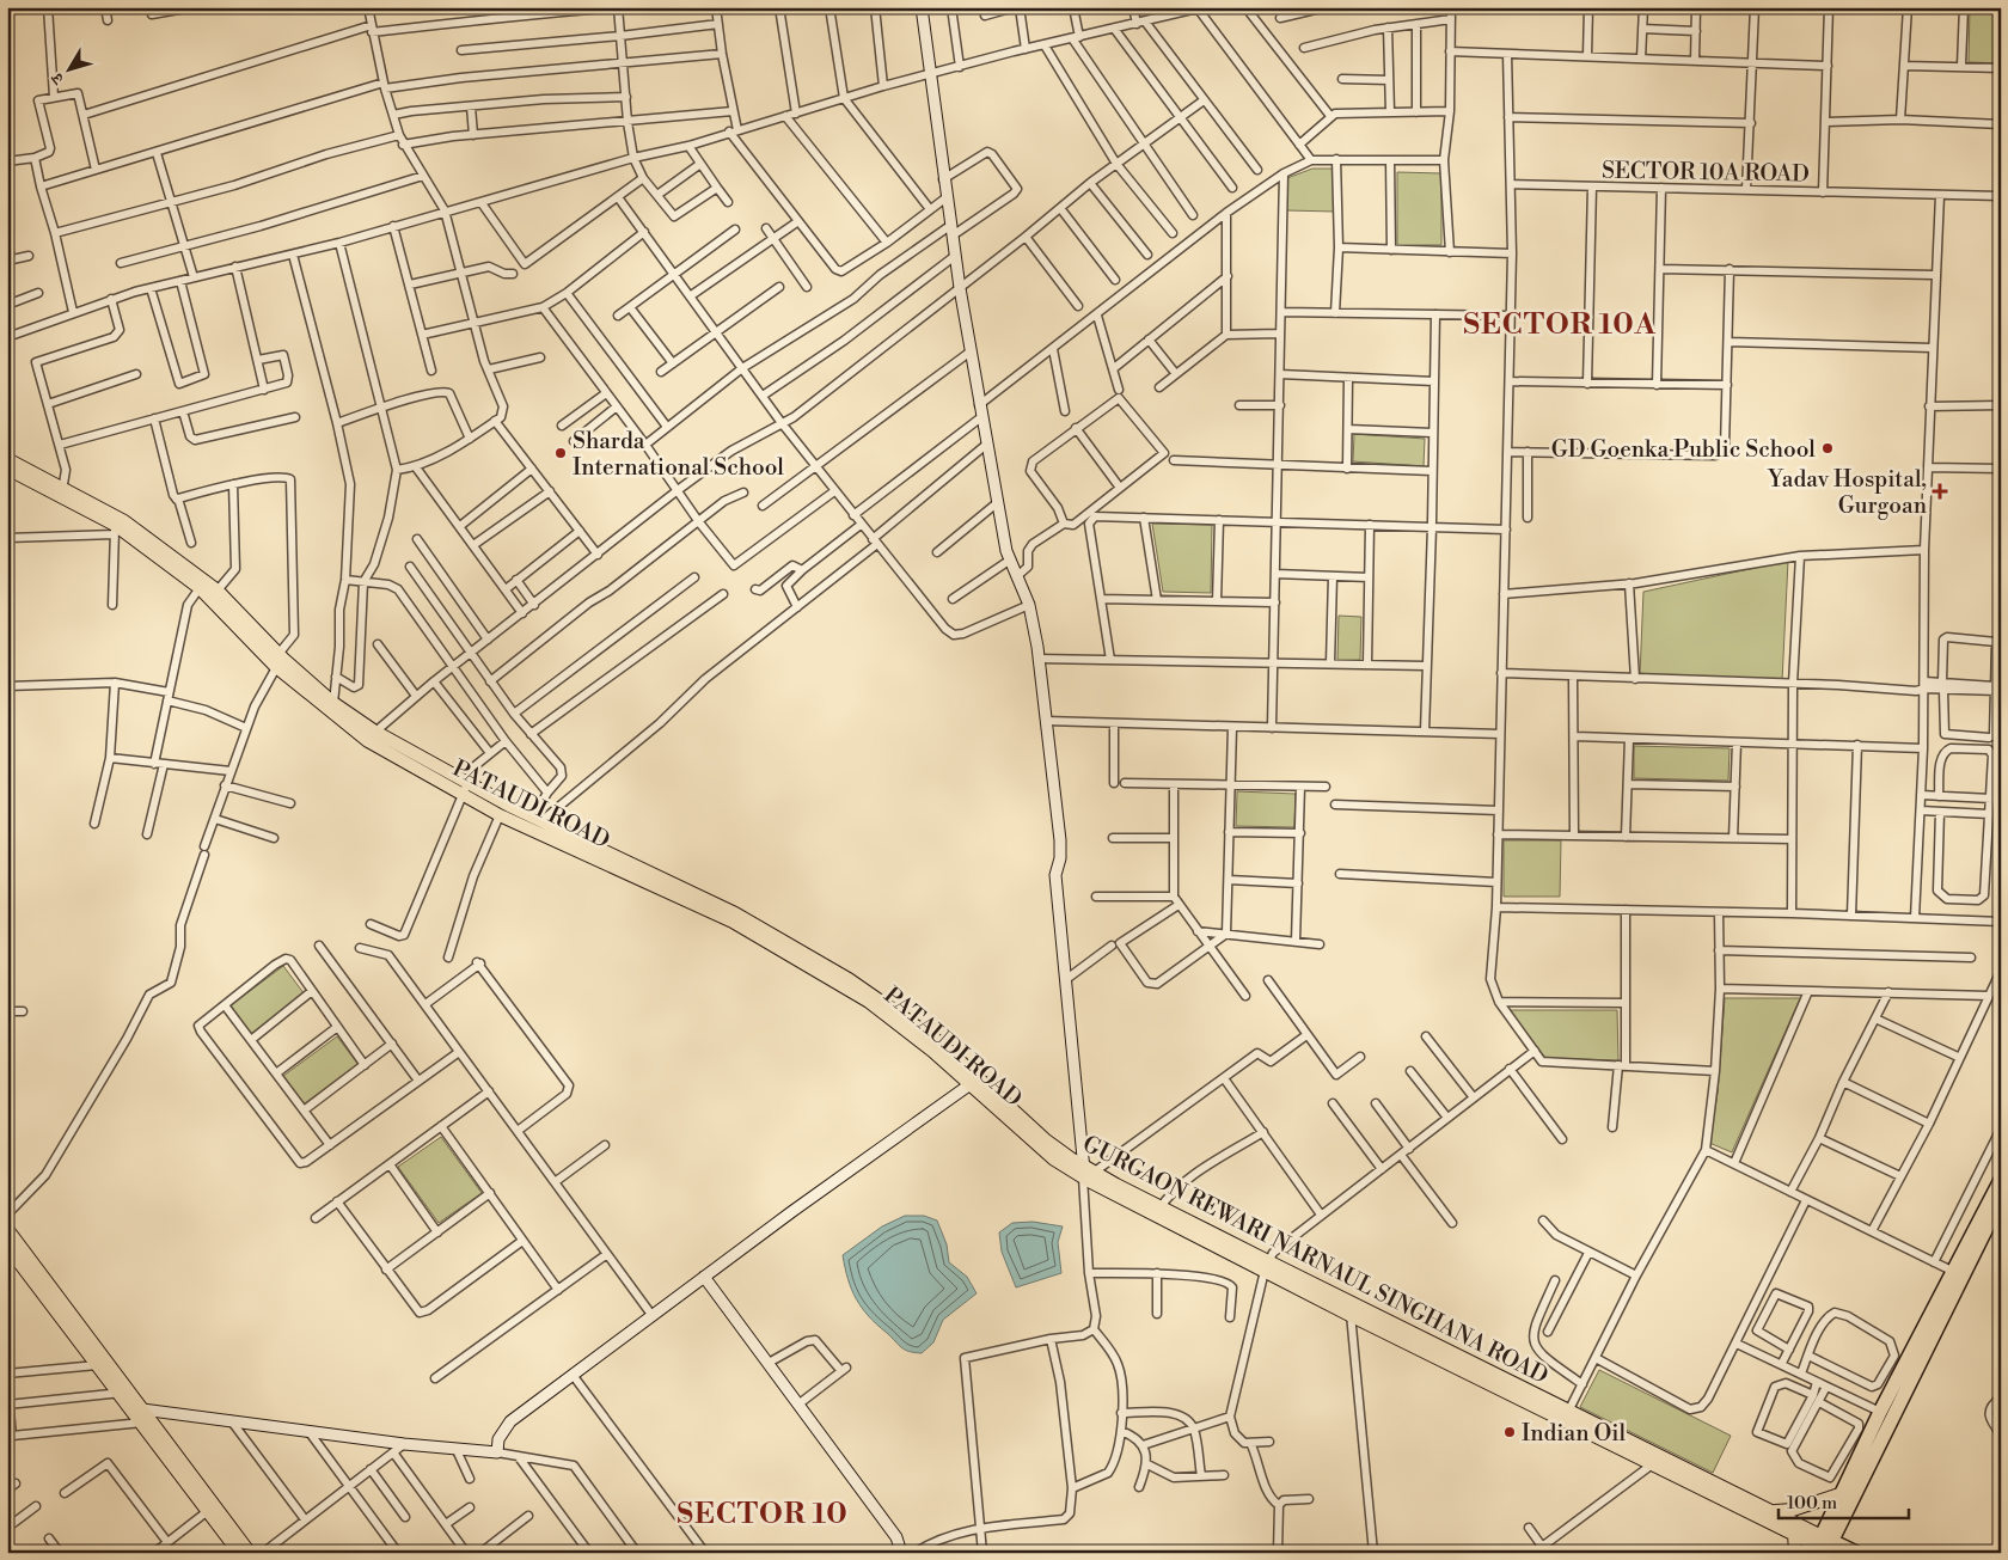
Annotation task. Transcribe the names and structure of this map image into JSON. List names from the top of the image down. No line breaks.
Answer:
{"streets":{"main road":["PATAUDI ROAD","GURGAON REWARI NARNAUL SINGHANA ROAD"],"street":["SECTOR 10A ROAD"]},"crossings":[["PATAUDI ROAD","GURGAON REWARI NARNAUL SINGHANA ROAD"]],"districts":["SECTOR 10A","SECTOR 10"],"places":{"other":["GD Goenka Public School","Sharda International School","Indian Oil"],"health":["Yadav Hospital, Gurgoan"]},"scale_bar":"100 m","north":"bottom left"}
